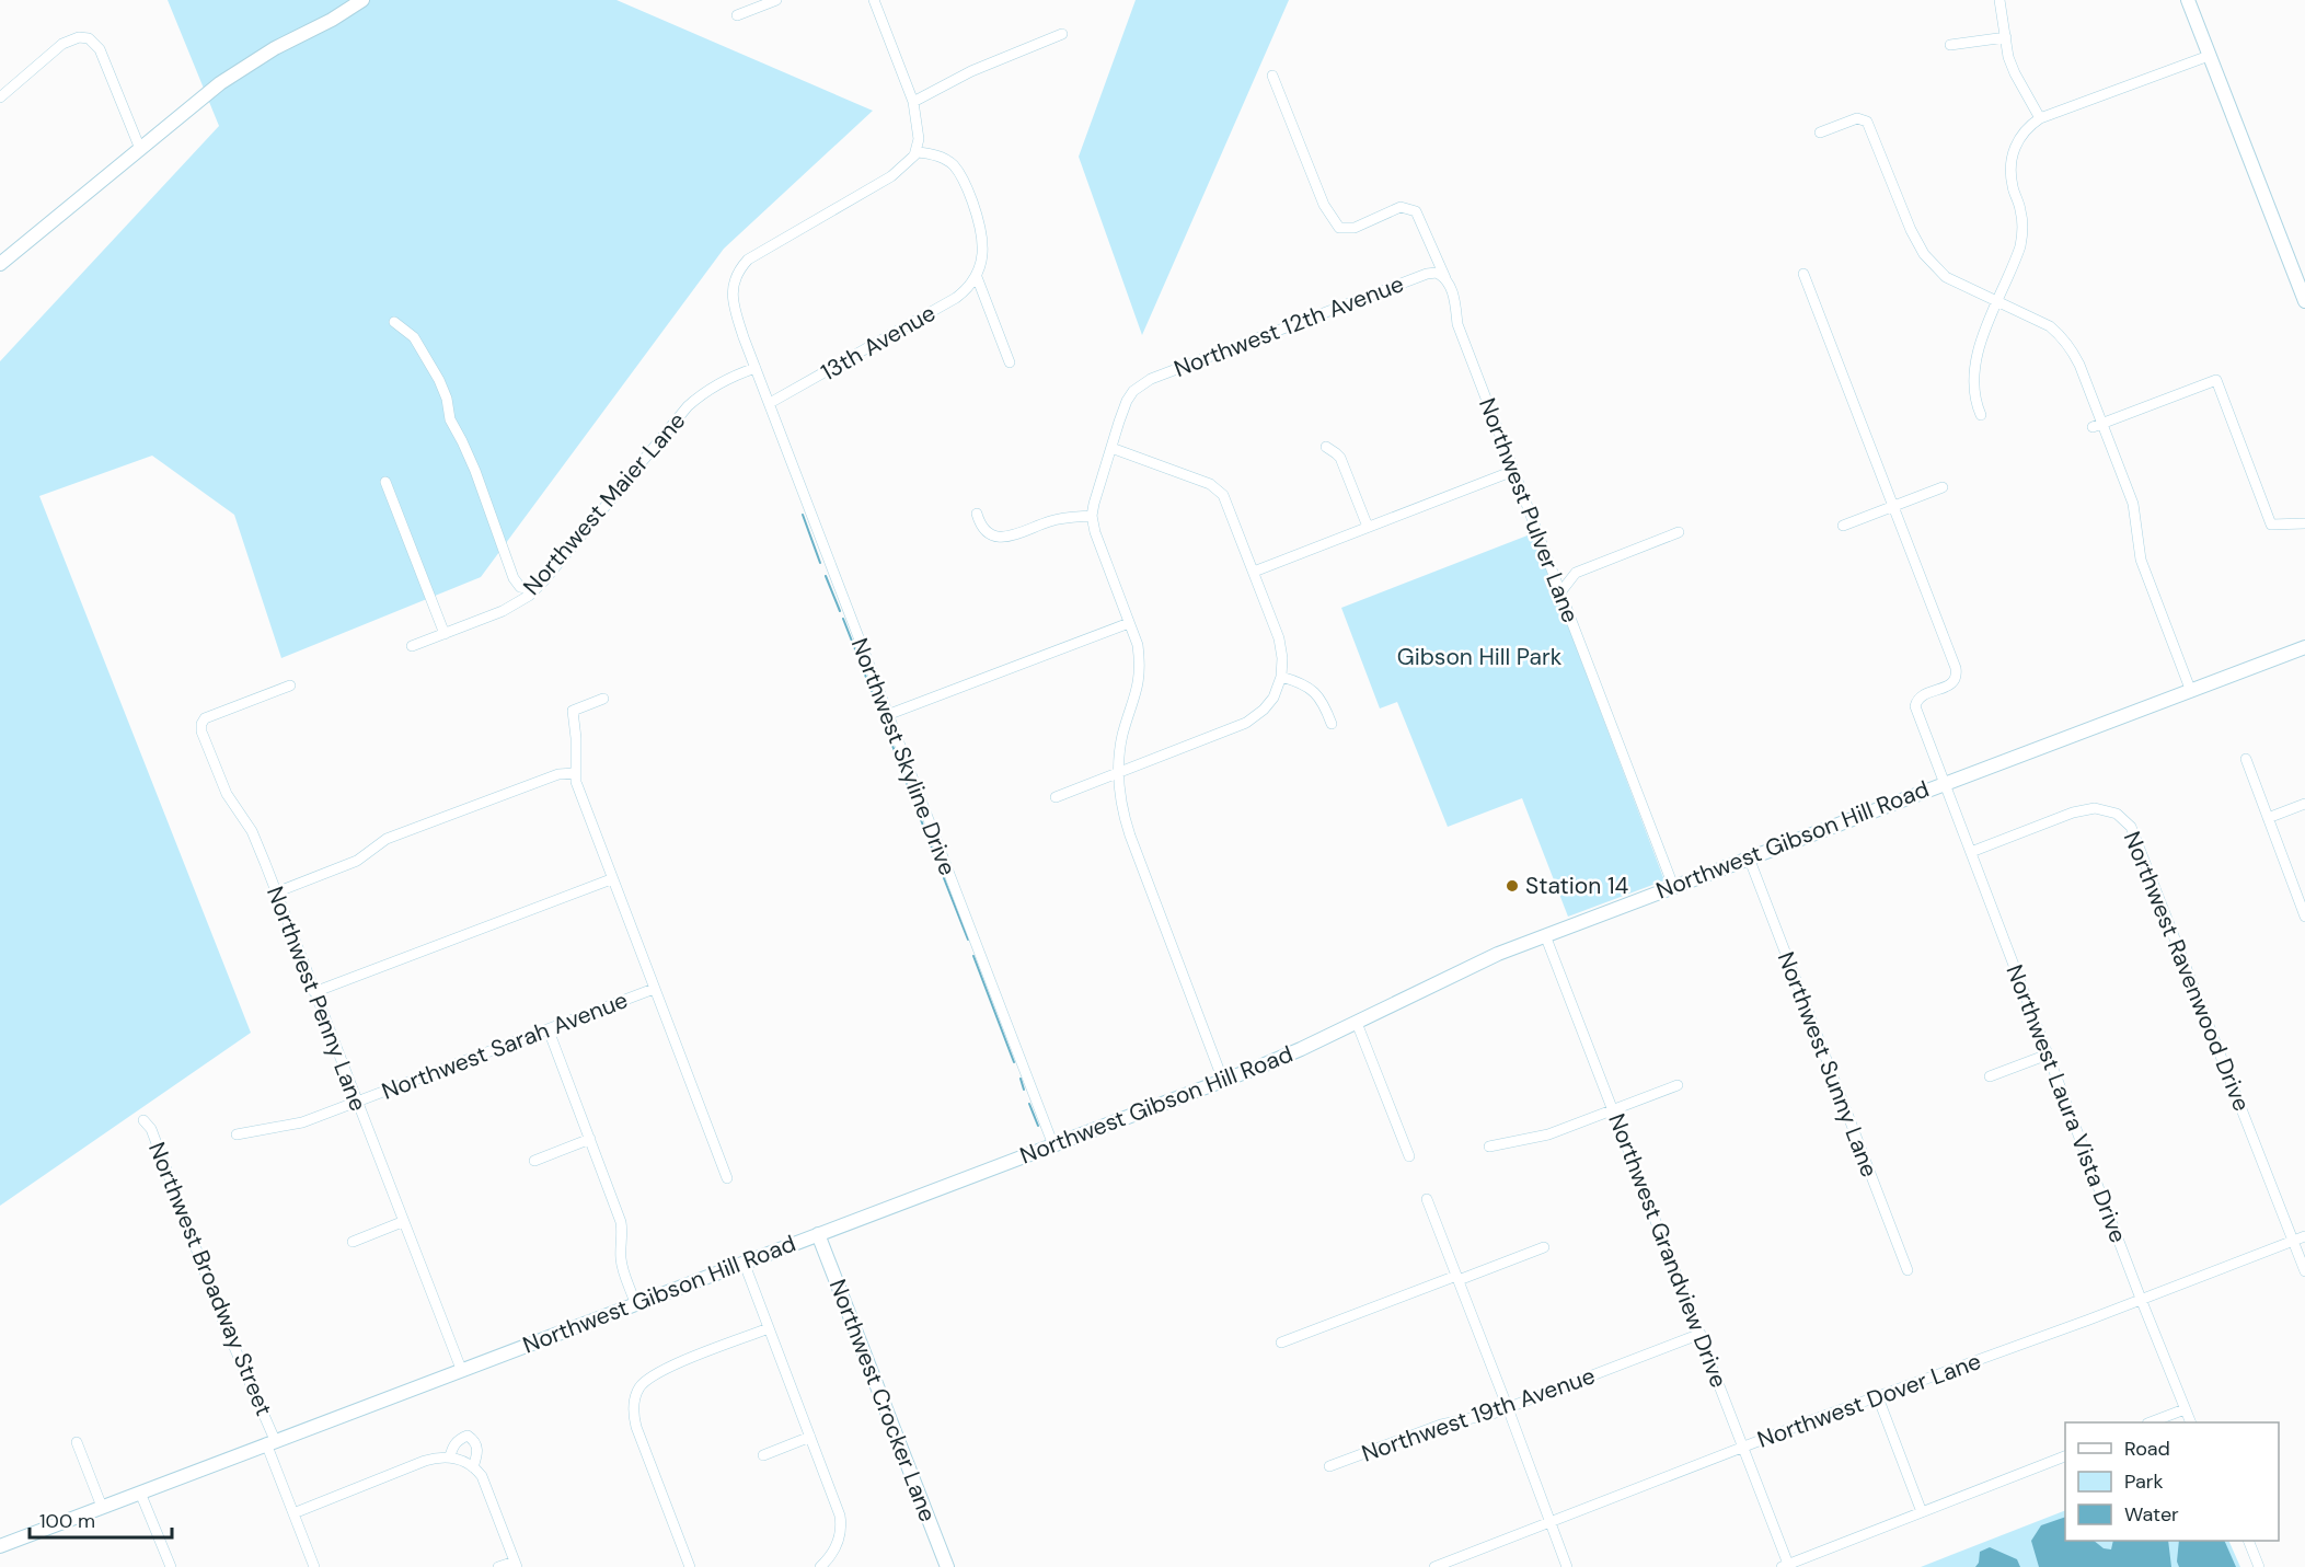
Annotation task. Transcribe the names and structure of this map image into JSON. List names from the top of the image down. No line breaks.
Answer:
{"streets":{"main road":["Northwest Gibson Hill Road","Northwest Crocker Lane"],"street":["Northwest 12th Avenue","13th Avenue","Northwest Maier Lane","Northwest Pulver Lane","Northwest Skyline Drive","Northwest Ravenwood Drive","Northwest Penny Lane","Northwest Sarah Avenue","Northwest Sunny Lane","Northwest Laura Vista Drive","Northwest Grandview Drive","Northwest Broadway Street","Northwest Dover Lane","Northwest 19th Avenue"]},"crossings":[["Northwest 12th Avenue","Northwest Pulver Lane"],["13th Avenue","Northwest Skyline Drive"],["Northwest Maier Lane","Northwest Skyline Drive"],["Northwest Pulver Lane","Northwest Gibson Hill Road"],["Northwest Skyline Drive","Northwest Gibson Hill Road"],["Northwest Gibson Hill Road","Northwest Penny Lane"],["Northwest Gibson Hill Road","Northwest Sunny Lane"],["Northwest Gibson Hill Road","Northwest Laura Vista Drive"],["Northwest Gibson Hill Road","Northwest Grandview Drive"],["Northwest Gibson Hill Road","Northwest Broadway Street"],["Northwest Gibson Hill Road","Northwest Crocker Lane"],["Northwest Ravenwood Drive","Northwest Laura Vista Drive"],["Northwest Ravenwood Drive","Northwest Dover Lane"],["Northwest Penny Lane","Northwest Sarah Avenue"],["Northwest Laura Vista Drive","Northwest Dover Lane"],["Northwest Grandview Drive","Northwest Dover Lane"],["Northwest Grandview Drive","Northwest 19th Avenue"]],"parks":["Gibson Hill Park"],"places":["Station 14"],"legend":["Road","Park","Water"],"scale_bar":"100 m"}
